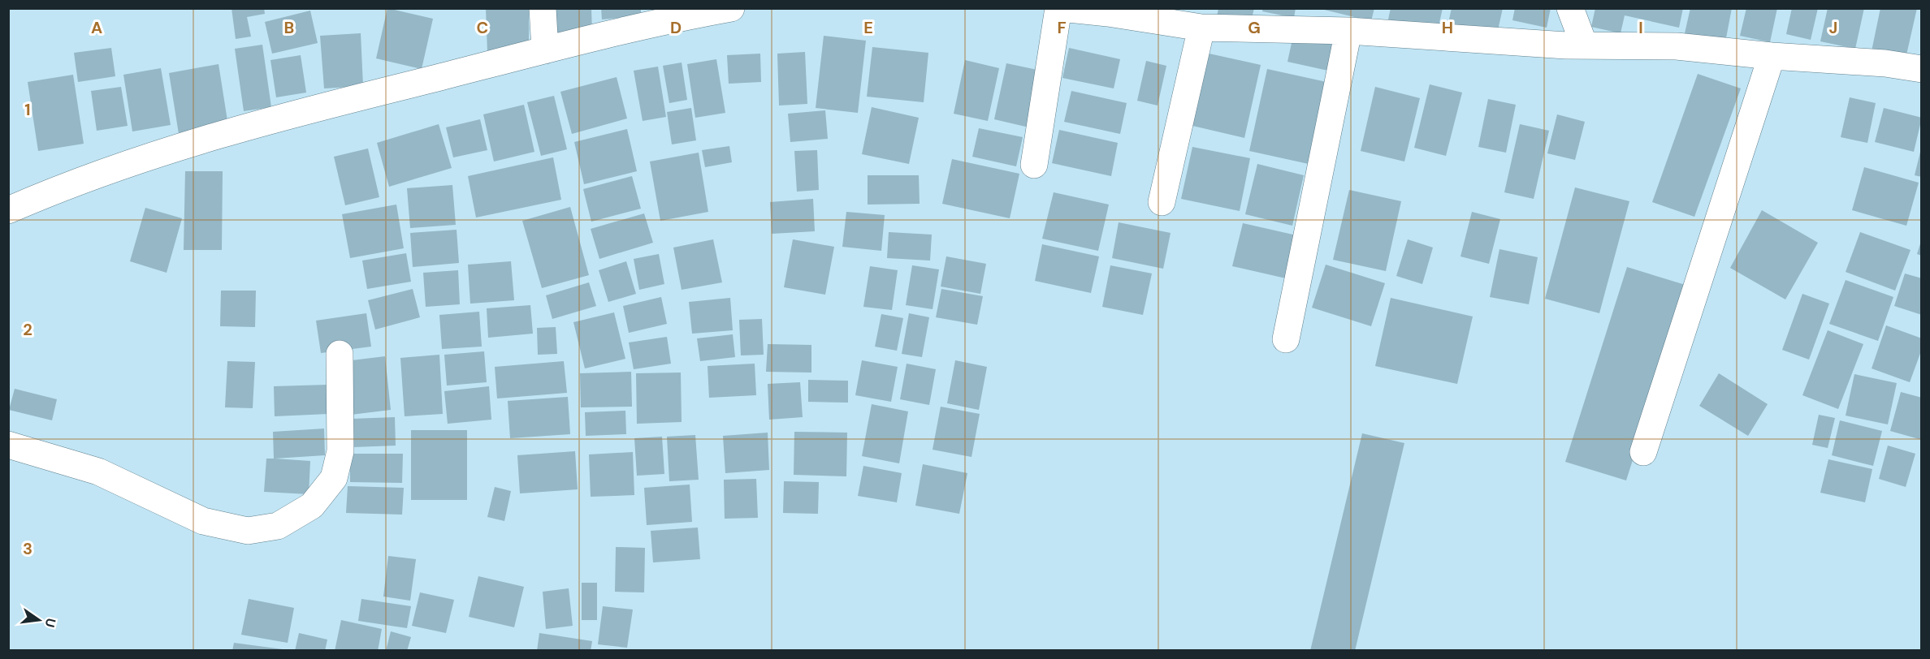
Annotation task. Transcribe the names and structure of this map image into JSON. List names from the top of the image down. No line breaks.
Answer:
{"north":"right","grid":{"columns":["A","B","C","D","E","F","G","H","I","J"],"rows":["1","2","3"]}}
